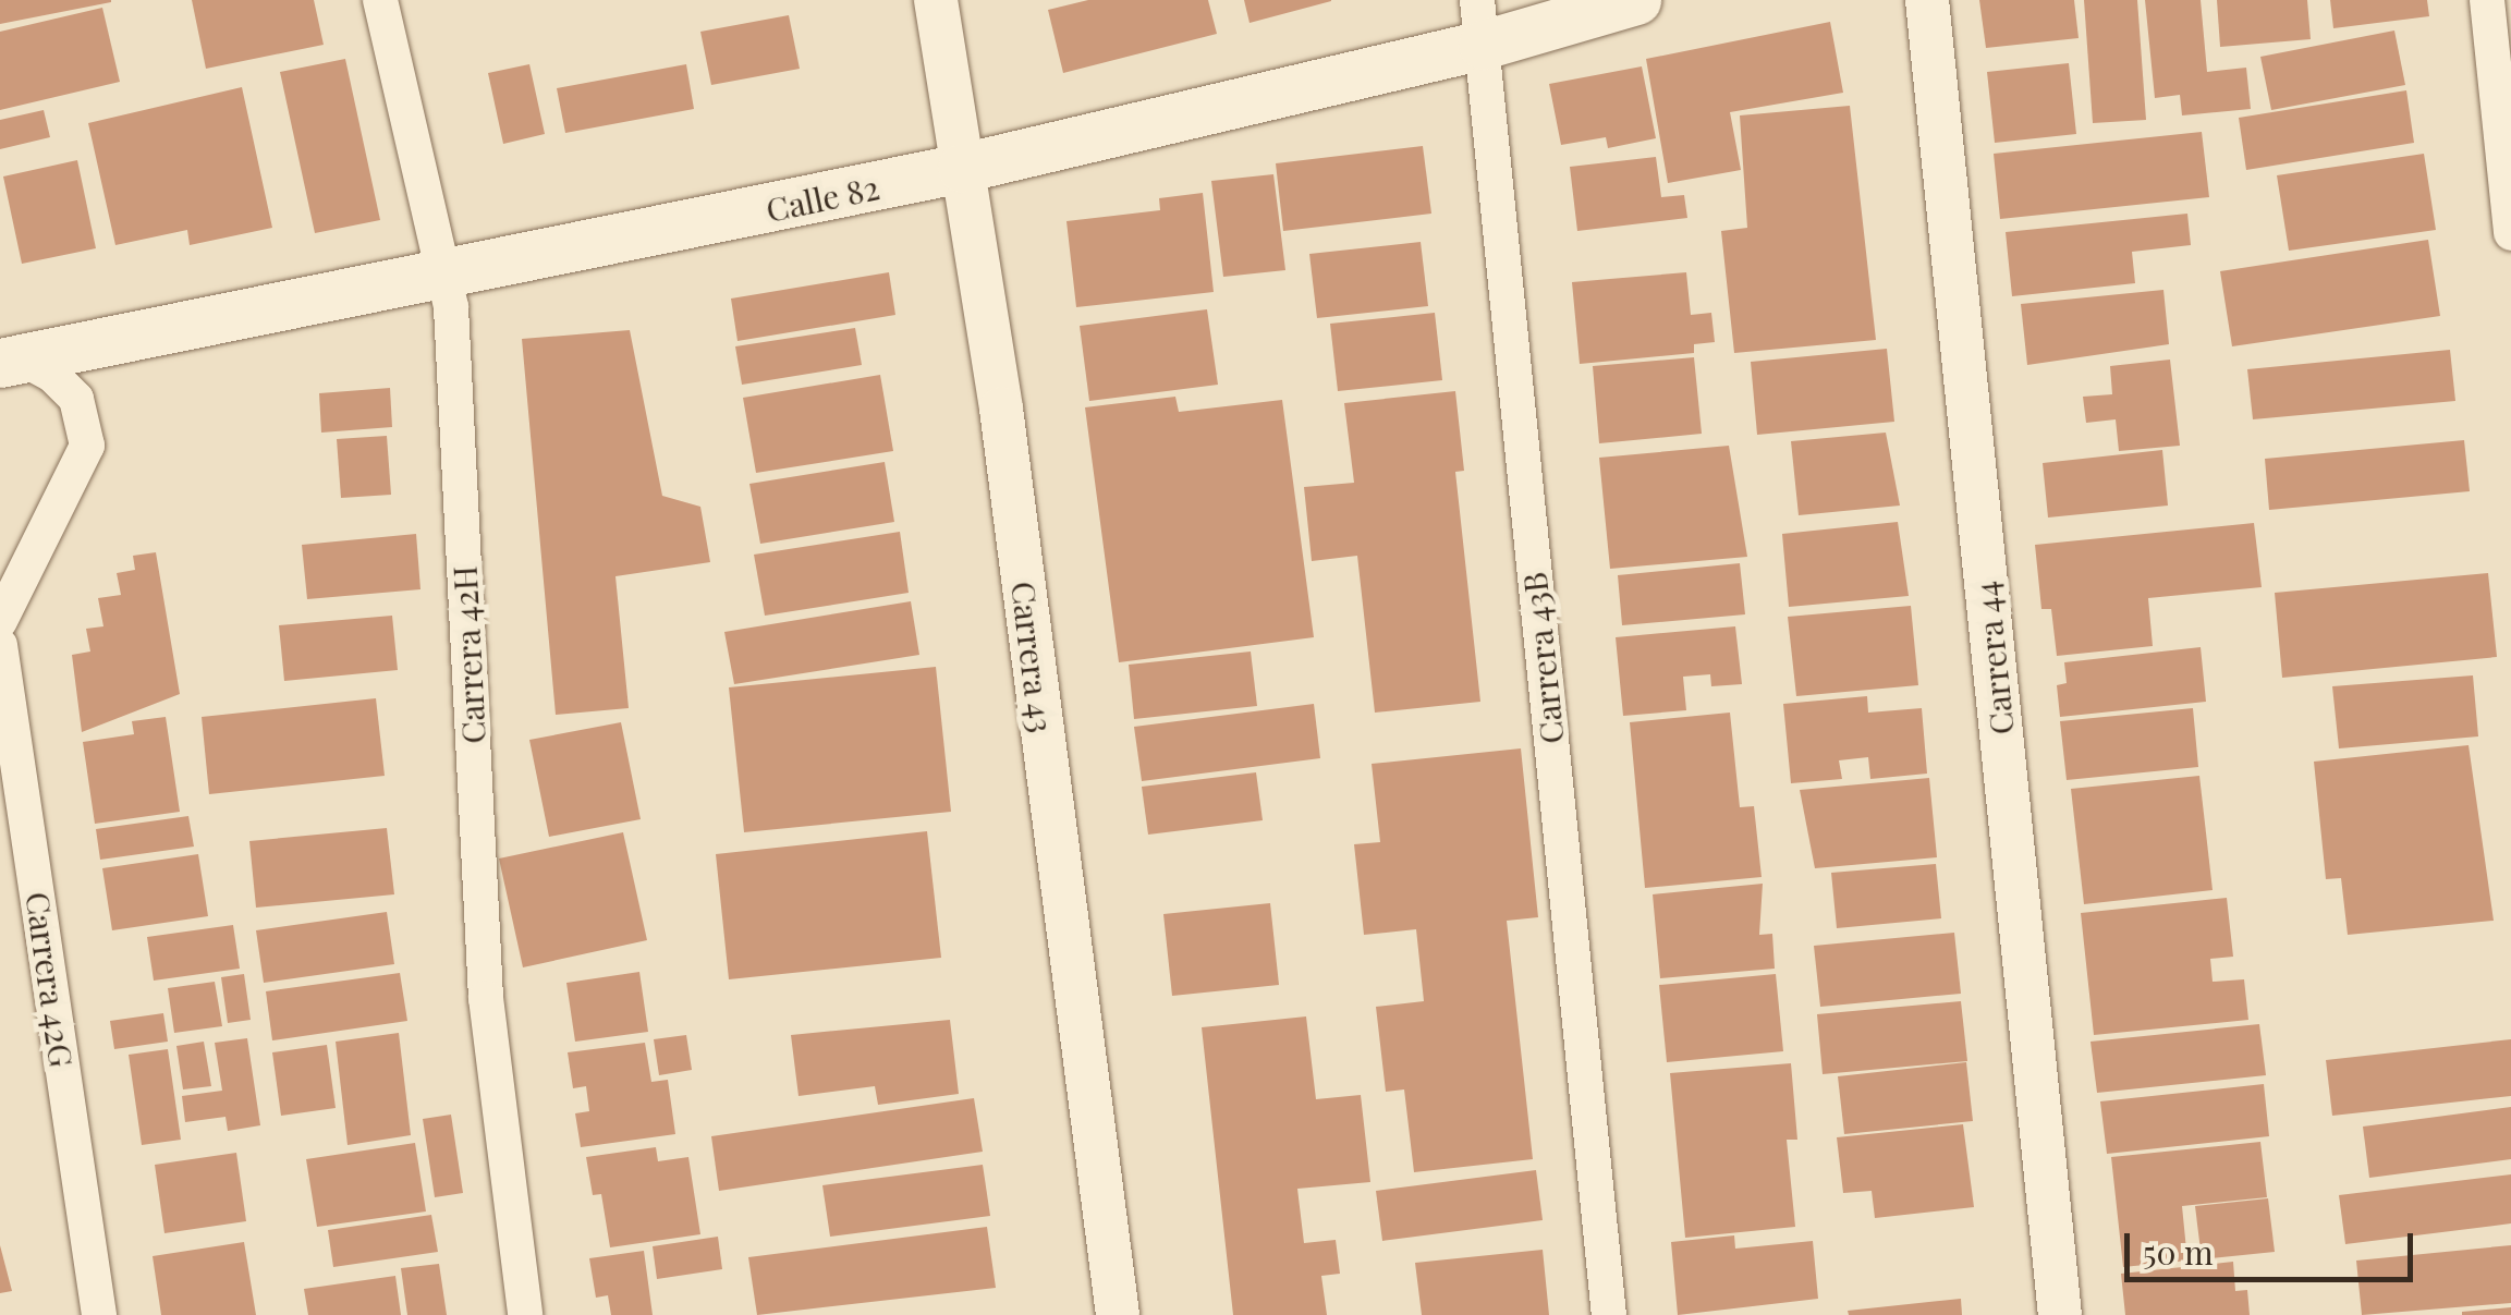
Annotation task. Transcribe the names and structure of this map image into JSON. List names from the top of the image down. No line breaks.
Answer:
{"streets":{"main road":["Calle 82"],"street":["Carrera 42H","Carrera 43","Carrera 43B","Carrera 44","Carrera 42G"]},"crossings":[["Calle 82","Carrera 42H"],["Calle 82","Carrera 43"],["Calle 82","Carrera 43B"]],"scale_bar":"50 m"}
